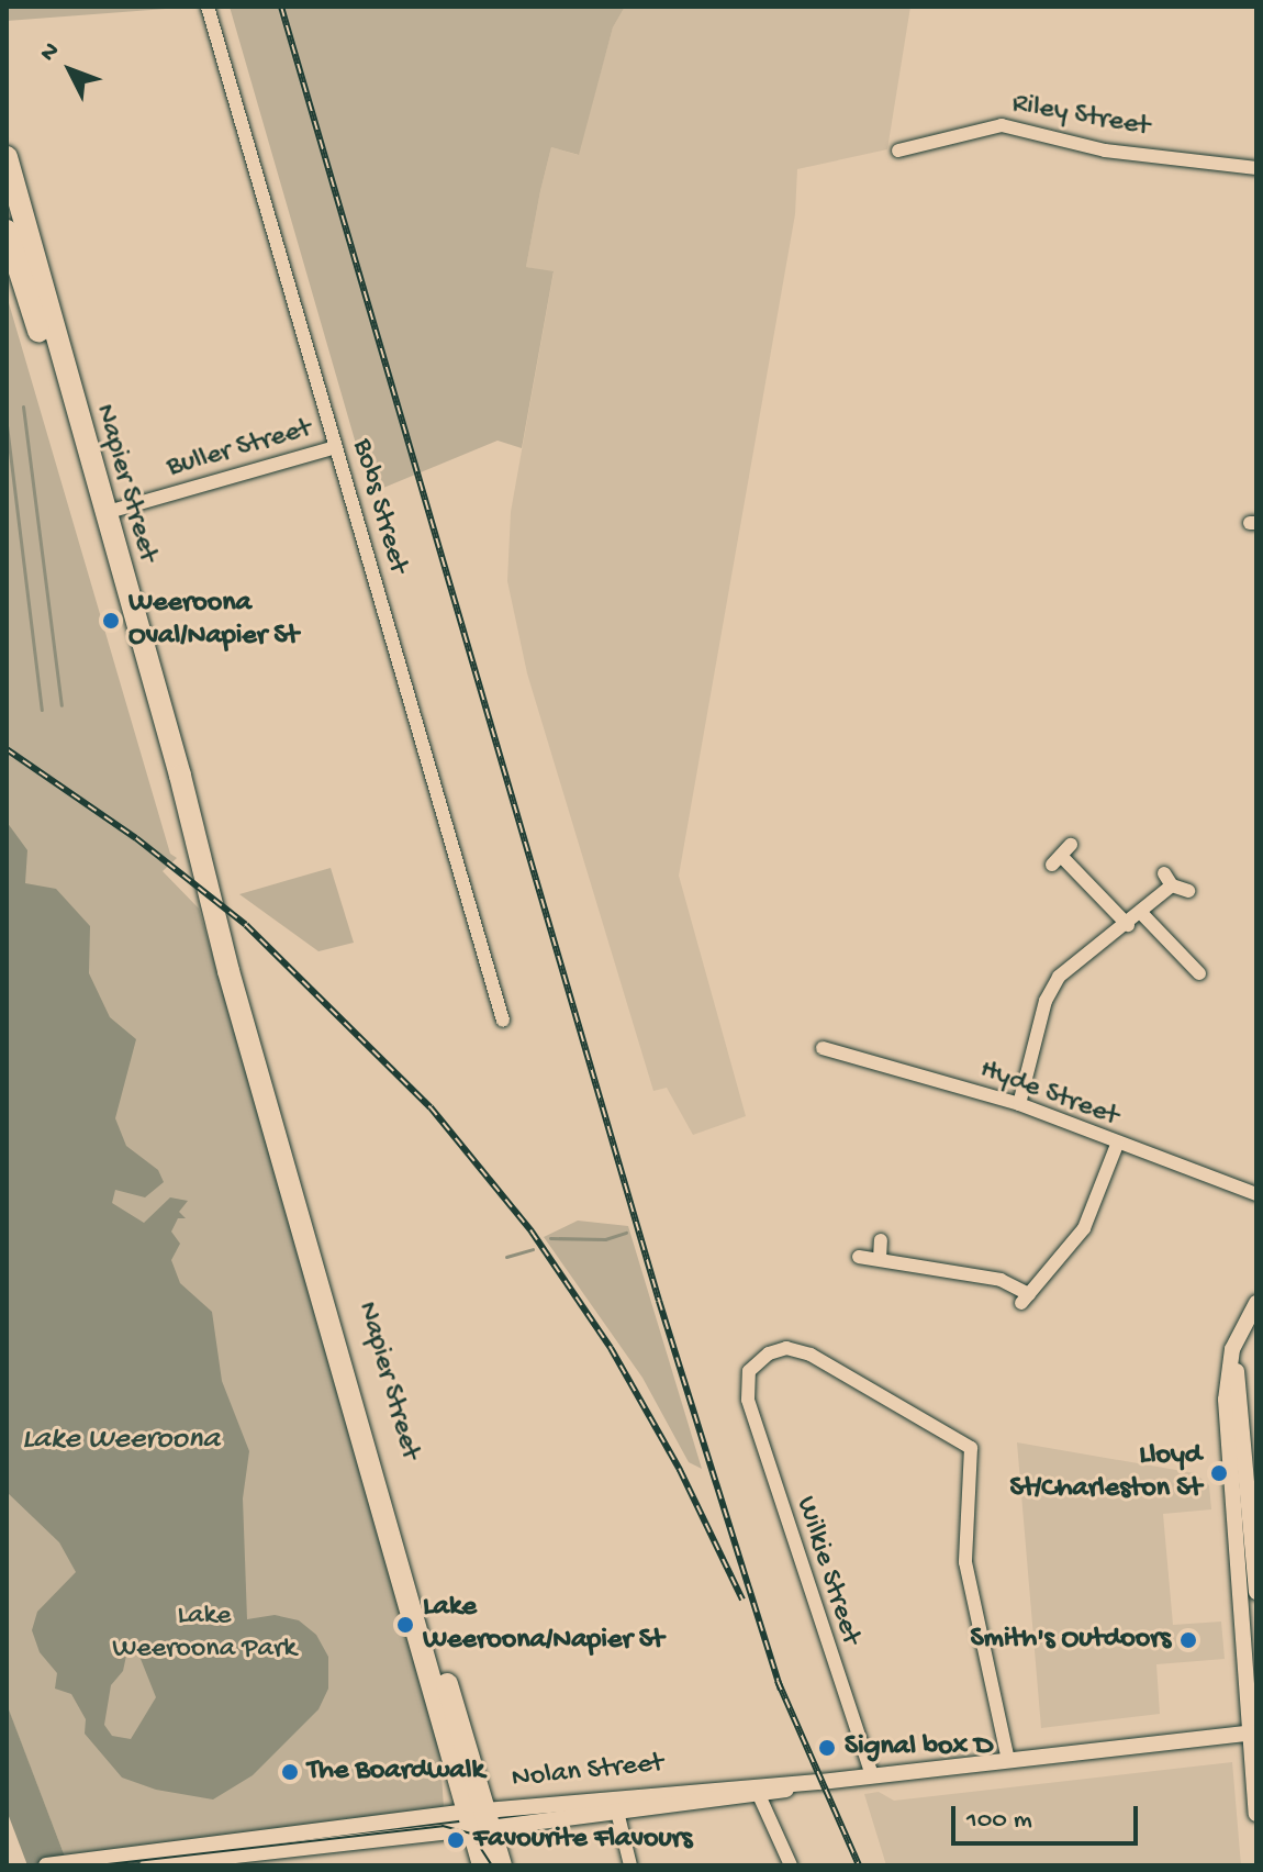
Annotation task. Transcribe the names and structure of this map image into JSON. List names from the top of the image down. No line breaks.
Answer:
{"streets":{"highway":["Napier Street"],"street":["Riley Street","Buller Street","Bobs Street","Hyde Street","Wilkie Street","Nolan Street"]},"crossings":[["Buller Street","Napier Street"],["Buller Street","Bobs Street"],["Napier Street","Nolan Street"],["Wilkie Street","Nolan Street"]],"water":["Lake Weeroona"],"parks":["Lake Weeroona Park"],"places":["Weeroona Oval/Napier St","Lloyd St/Charleston St","Lake Weeroona/Napier St","Smith's Outdoors","Signal box D","The Boardwalk","Favourite Flavours"],"scale_bar":"100 m","north":"top left"}
